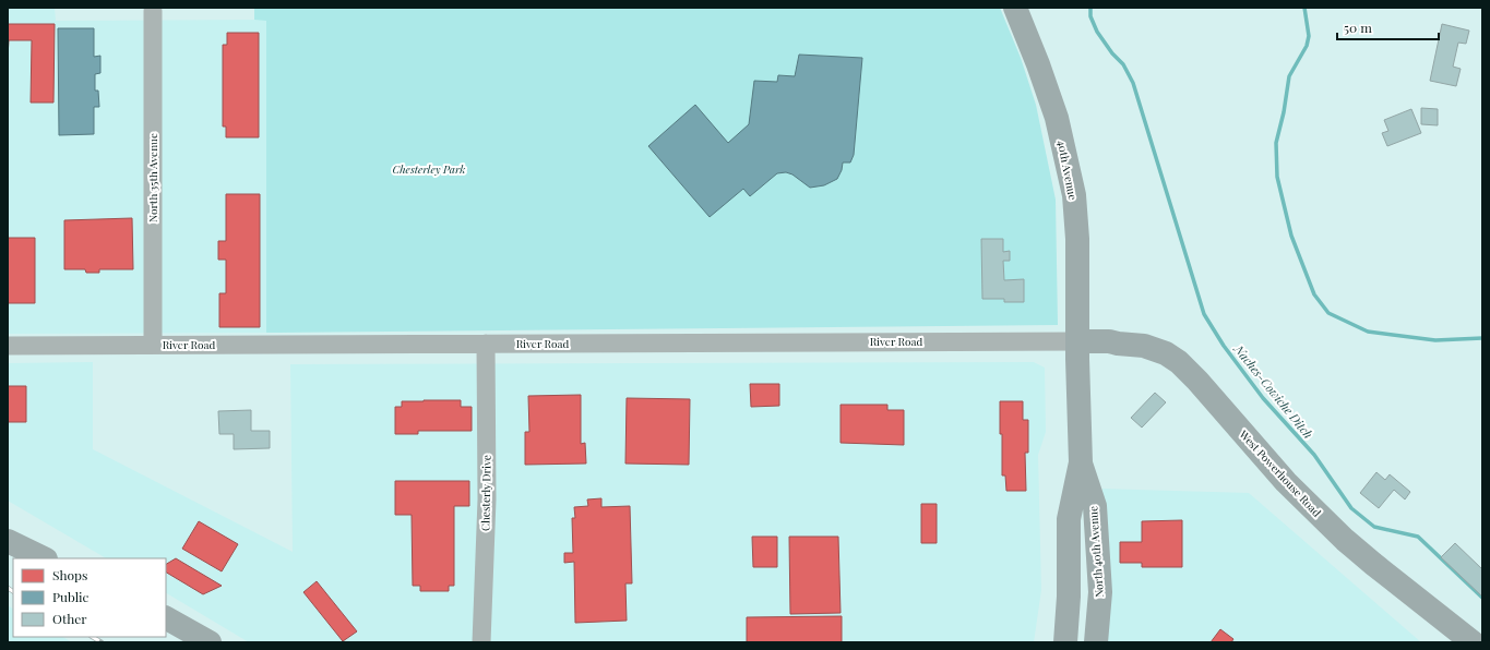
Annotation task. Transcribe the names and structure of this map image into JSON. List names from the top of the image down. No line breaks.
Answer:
{"streets":{"main road":["40th Avenue","West Powerhouse Road","North 40th Avenue"],"street":["North 35th Avenue","River Road","Chesterly Drive"]},"crossings":[["40th Avenue","River Road"],["40th Avenue","West Powerhouse Road"],["40th Avenue","North 40th Avenue"],["North 35th Avenue","River Road"],["River Road","West Powerhouse Road"],["River Road","Chesterly Drive"],["River Road","North 40th Avenue"],["West Powerhouse Road","North 40th Avenue"]],"water":["Naches-Cowiche Ditch"],"parks":["Chesterley Park"],"legend":["Shops","Public","Other"],"scale_bar":"50 m"}
